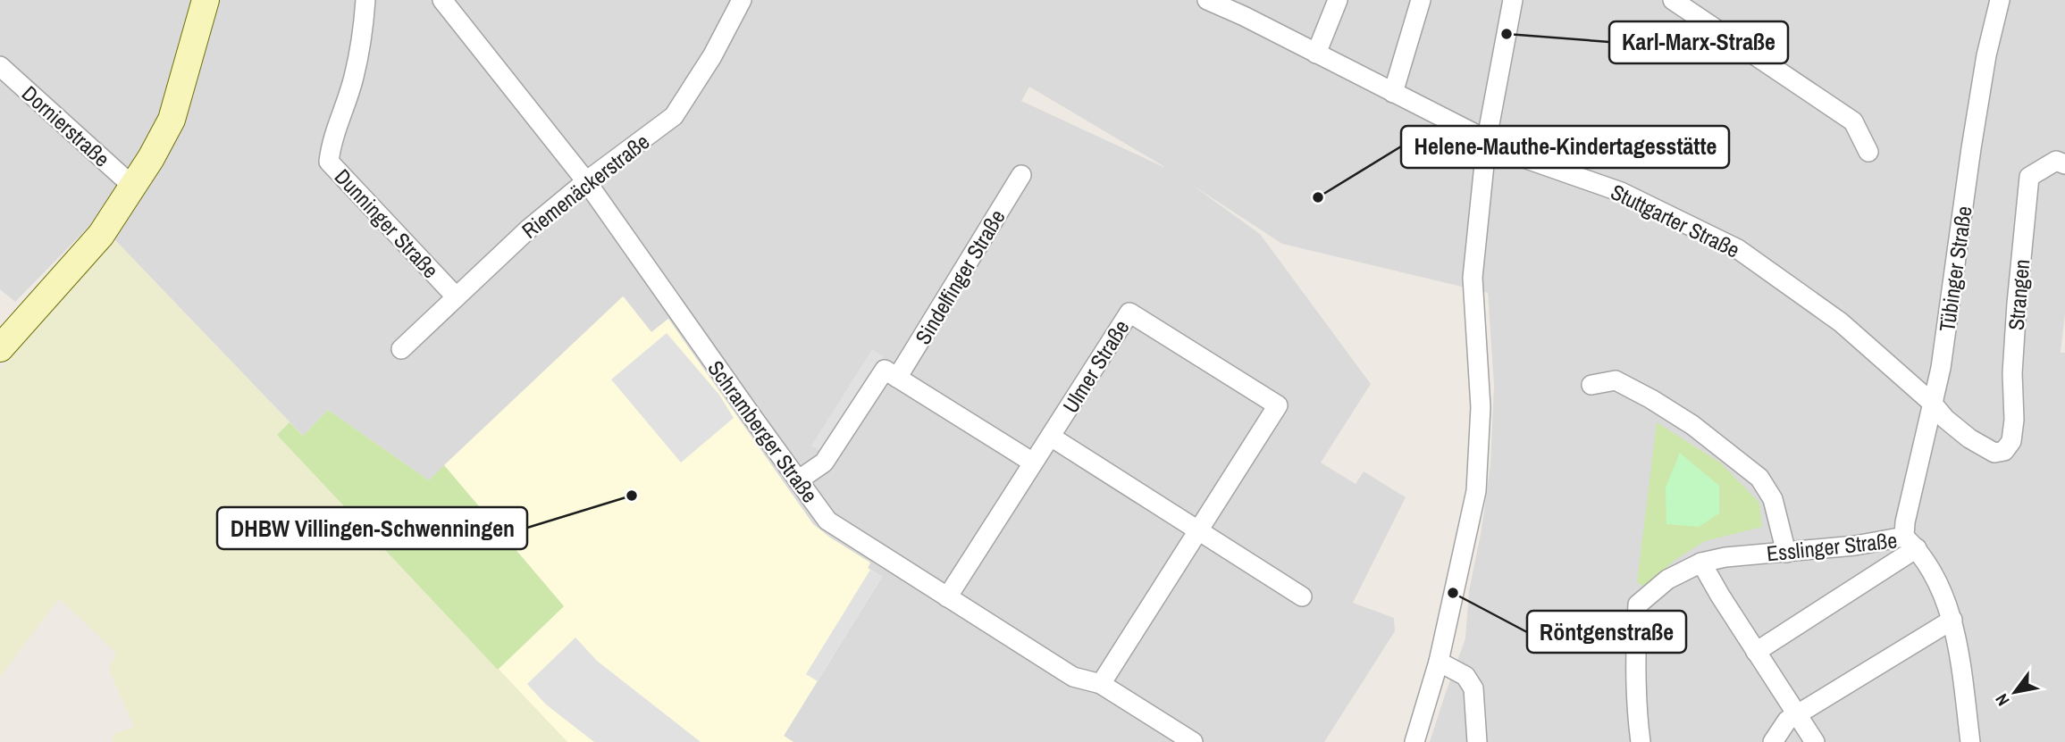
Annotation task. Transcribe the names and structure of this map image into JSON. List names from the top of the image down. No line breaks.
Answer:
{"streets":{"street":["Dornierstraße","Riemenäckerstraße","Stuttgarter Straße","Dunninger Straße","Tübinger Straße","Sindelfinger Straße","Strangen","Ulmer Straße","Schramberger Straße","Esslinger Straße"]},"crossings":[["Riemenäckerstraße","Dunninger Straße"],["Riemenäckerstraße","Schramberger Straße"],["Stuttgarter Straße","Tübinger Straße"],["Stuttgarter Straße","Strangen"],["Tübinger Straße","Esslinger Straße"],["Ulmer Straße","Schramberger Straße"]],"places":["Karl-Marx-Straße","Helene-Mauthe-Kindertagesstätte","DHBW Villingen-Schwenningen","Röntgenstraße"],"north":"bottom left"}
